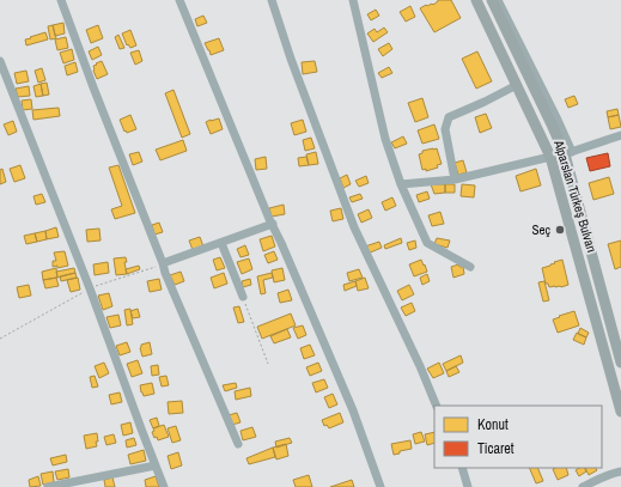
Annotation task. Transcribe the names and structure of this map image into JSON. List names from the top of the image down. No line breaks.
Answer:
{"streets":{"main road":["Alparslan Türkeş Bulvarı"]},"places":["Seç"],"legend":["Konut","Ticaret"]}
